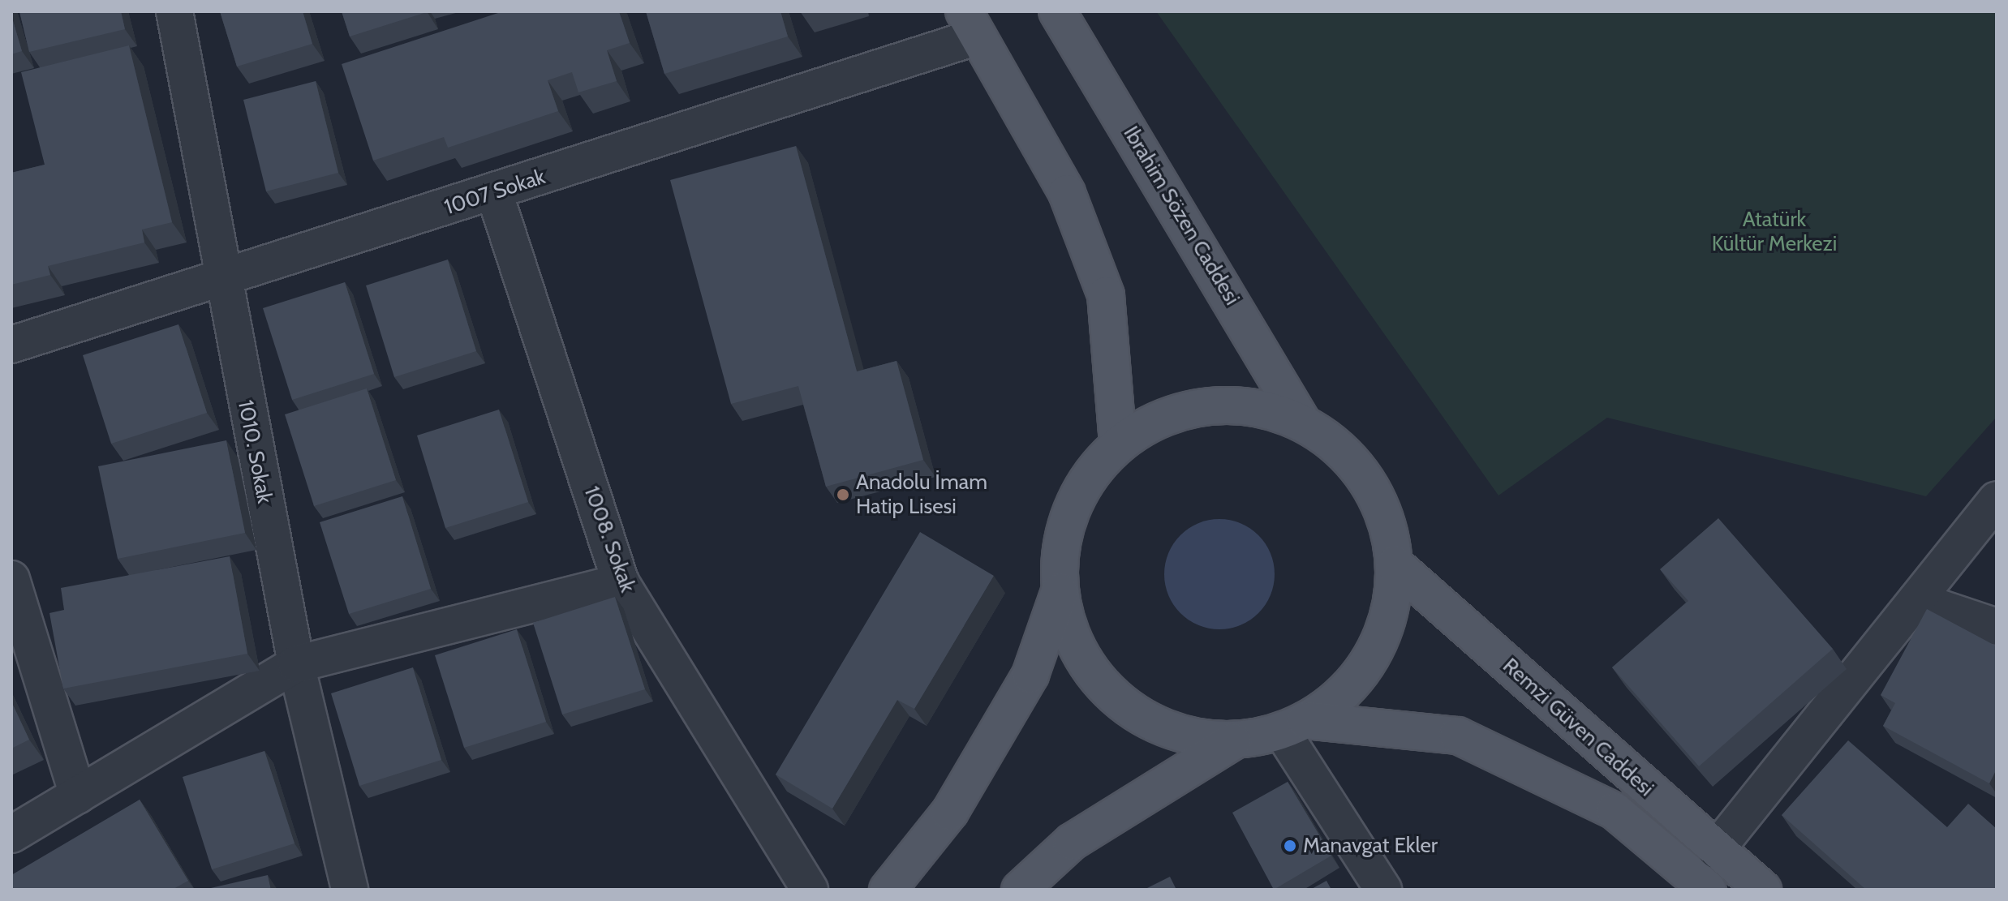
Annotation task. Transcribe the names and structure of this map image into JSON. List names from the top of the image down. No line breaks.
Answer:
{"streets":{"main road":["Ibrahim Sözen Caddesi","Remzi Güven Caddesi"],"street":["1007 Sokak","1010. Sokak","1008. Sokak"]},"crossings":[["1007 Sokak","1010. Sokak"],["1007 Sokak","1008. Sokak"]],"parks":["Atatürk Kültür Merkezi"],"places":["Anadolu İmam Hatip Lisesi","Manavgat Ekler"]}
